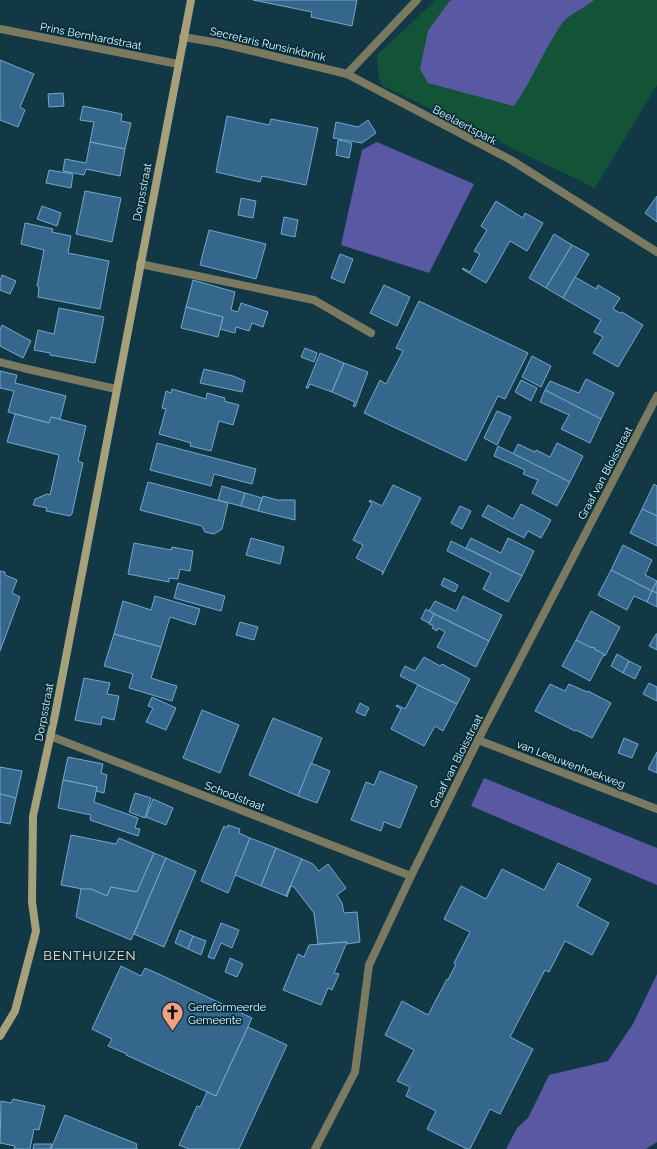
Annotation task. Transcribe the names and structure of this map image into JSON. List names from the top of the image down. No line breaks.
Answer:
{"streets":{"street":["Prins Bernhardstraat","Secretaris Runsinkbrink","Beelaertspark","Dorpsstraat","Graaf van Bloisstraat","van Leeuwenhoekweg","Schoolstraat"]},"crossings":[["Prins Bernhardstraat","Dorpsstraat"],["Secretaris Runsinkbrink","Beelaertspark"],["Secretaris Runsinkbrink","Dorpsstraat"],["Dorpsstraat","Schoolstraat"],["Graaf van Bloisstraat","van Leeuwenhoekweg"],["Graaf van Bloisstraat","Schoolstraat"]],"districts":["BENTHUIZEN"],"places":{"church":["Gereformeerde Gemeente"]}}
